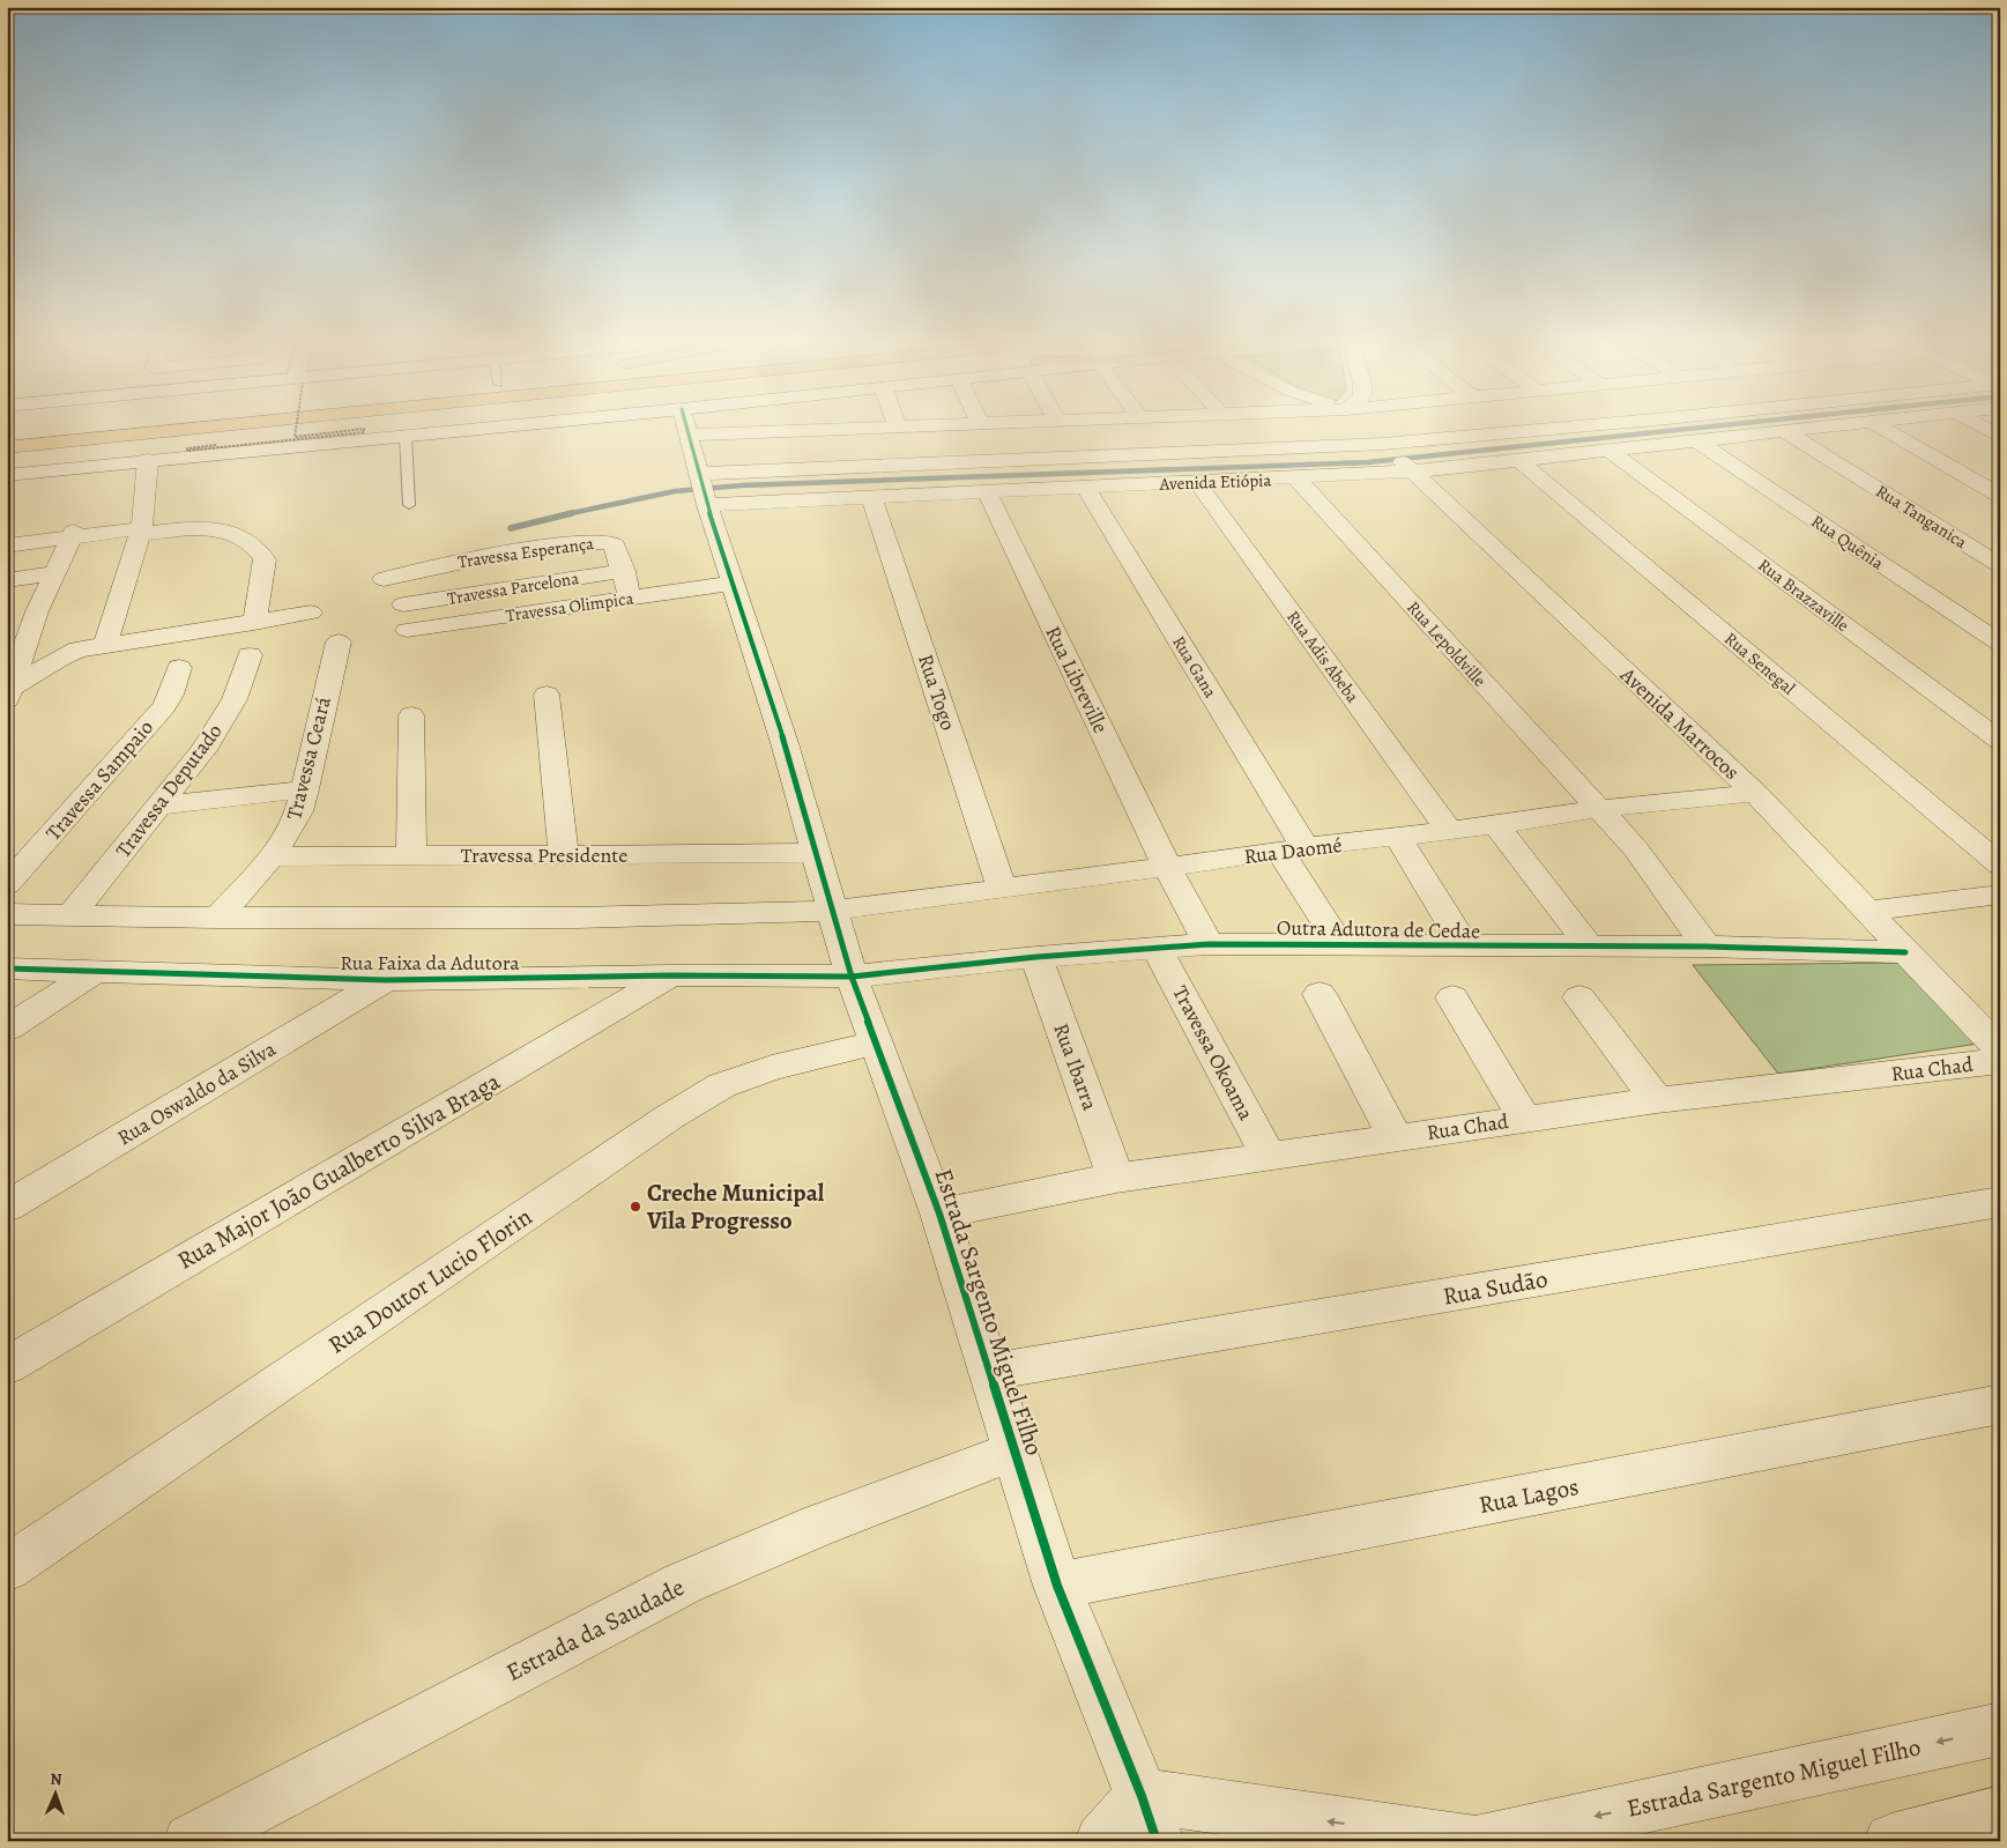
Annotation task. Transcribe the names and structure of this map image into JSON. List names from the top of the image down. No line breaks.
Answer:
{"streets":{"street":["Avenida Etiópia","Rua Tanganica","Rua Quênia","Travessa Esperança","Travessa Parcelona","Rua Brazzaville","Travessa Olimpica","Rua Lepoldville","Rua Adis Abeba","Rua Senegal","Rua Gana","Rua Libreville","Rua Togo","Avenida Marrocos","Travessa Ceará","Travessa Sampaio","Travessa Deputado","Rua Daomé","Travessa Presidente","Outra Adutora de Cedae","Rua Faixa da Adutora","Travessa Okoama","Rua Ibarra","Rua Chad","Rua Oswaldo da Silva","Rua Major João Gualberto Silva Braga","Rua Doutor Lucio Florin","Rua Sudão","Estrada Sargento Miguel Filho","Rua Lagos","Estrada da Saudade"]},"crossings":[["Avenida Etiópia","Rua Tanganica"],["Avenida Etiópia","Rua Quênia"],["Avenida Etiópia","Rua Brazzaville"],["Avenida Etiópia","Rua Lepoldville"],["Avenida Etiópia","Rua Adis Abeba"],["Avenida Etiópia","Rua Senegal"],["Avenida Etiópia","Rua Gana"],["Avenida Etiópia","Rua Libreville"],["Avenida Etiópia","Rua Togo"],["Avenida Etiópia","Avenida Marrocos"],["Avenida Etiópia","Estrada Sargento Miguel Filho"],["Travessa Esperança","Travessa Parcelona"],["Travessa Esperança","Travessa Olimpica"],["Travessa Olimpica","Estrada Sargento Miguel Filho"],["Rua Lepoldville","Rua Daomé"],["Rua Lepoldville","Outra Adutora de Cedae"],["Rua Adis Abeba","Rua Daomé"],["Rua Gana","Rua Daomé"],["Rua Gana","Outra Adutora de Cedae"],["Rua Libreville","Rua Daomé"],["Rua Libreville","Outra Adutora de Cedae"],["Rua Togo","Rua Daomé"],["Avenida Marrocos","Rua Daomé"],["Avenida Marrocos","Outra Adutora de Cedae"],["Travessa Ceará","Travessa Presidente"],["Rua Daomé","Estrada Sargento Miguel Filho"],["Travessa Presidente","Estrada Sargento Miguel Filho"],["Outra Adutora de Cedae","Rua Faixa da Adutora"],["Outra Adutora de Cedae","Travessa Okoama"],["Outra Adutora de Cedae","Rua Ibarra"],["Outra Adutora de Cedae","Estrada Sargento Miguel Filho"],["Rua Faixa da Adutora","Rua Oswaldo da Silva"],["Rua Faixa da Adutora","Rua Major João Gualberto Silva Braga"],["Rua Faixa da Adutora","Estrada Sargento Miguel Filho"],["Travessa Okoama","Rua Chad"],["Rua Ibarra","Rua Chad"],["Rua Chad","Estrada Sargento Miguel Filho"],["Rua Doutor Lucio Florin","Estrada Sargento Miguel Filho"],["Rua Sudão","Estrada Sargento Miguel Filho"],["Estrada Sargento Miguel Filho","Rua Lagos"],["Estrada Sargento Miguel Filho","Estrada da Saudade"]],"places":["Creche Municipal Vila Progresso"],"north":"top"}
